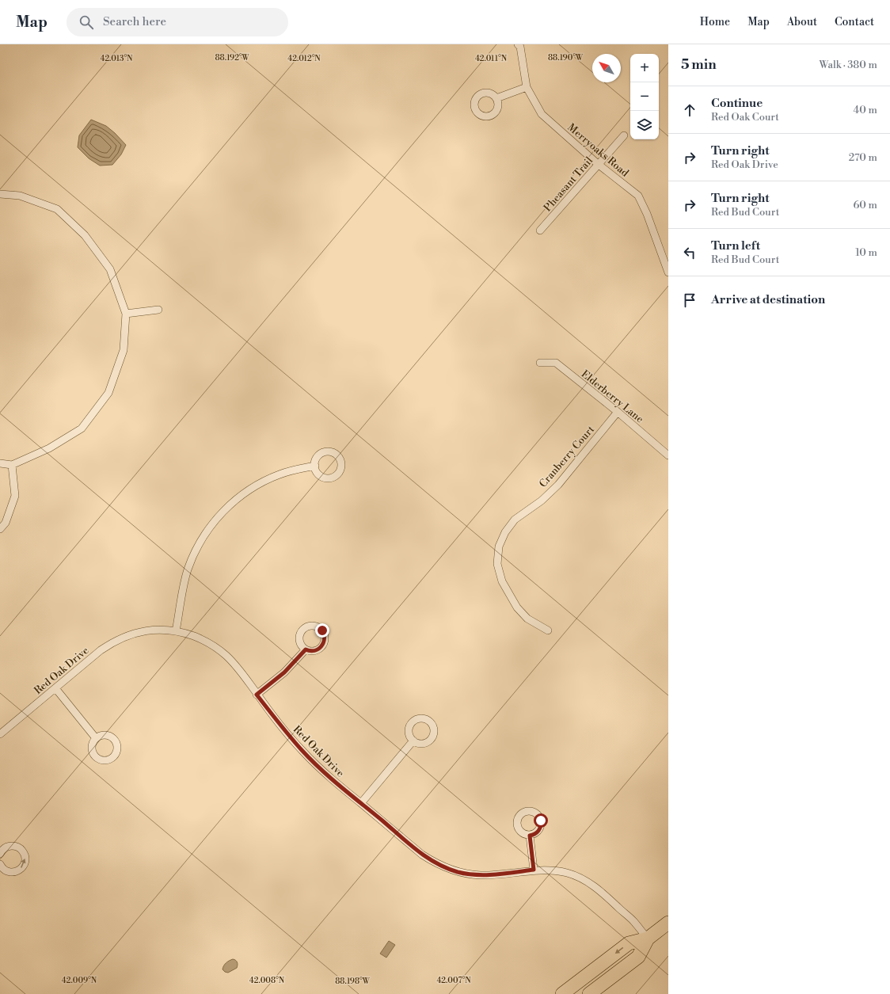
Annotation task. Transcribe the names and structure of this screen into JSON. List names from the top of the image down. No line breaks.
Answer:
{"streets":{"street":["Merryoaks Road","Pheasant Trail","Elderberry Lane","Cranberry Court","Red Oak Drive"]},"crossings":[["Merryoaks Road","Pheasant Trail"],["Elderberry Lane","Cranberry Court"]],"north":"top left","page":{"header":"Map","search":"Search here","nav":["Home","Map","About","Contact"],"heading":["5 min","Walk · 380 m"],"map_buttons":["+","−"],"list":[["Continue","Red Oak Court","40 m"],["Turn right","Red Oak Drive","270 m"],["Turn right","Red Bud Court","60 m"],["Turn left","Red Bud Court","10 m"],"Arrive at destination"]},"coordinates":["88.192°W","88.190°W","42.013°N","42.012°N","42.011°N","42.009°N","42.008°N","42.007°N","88.198°W"]}
